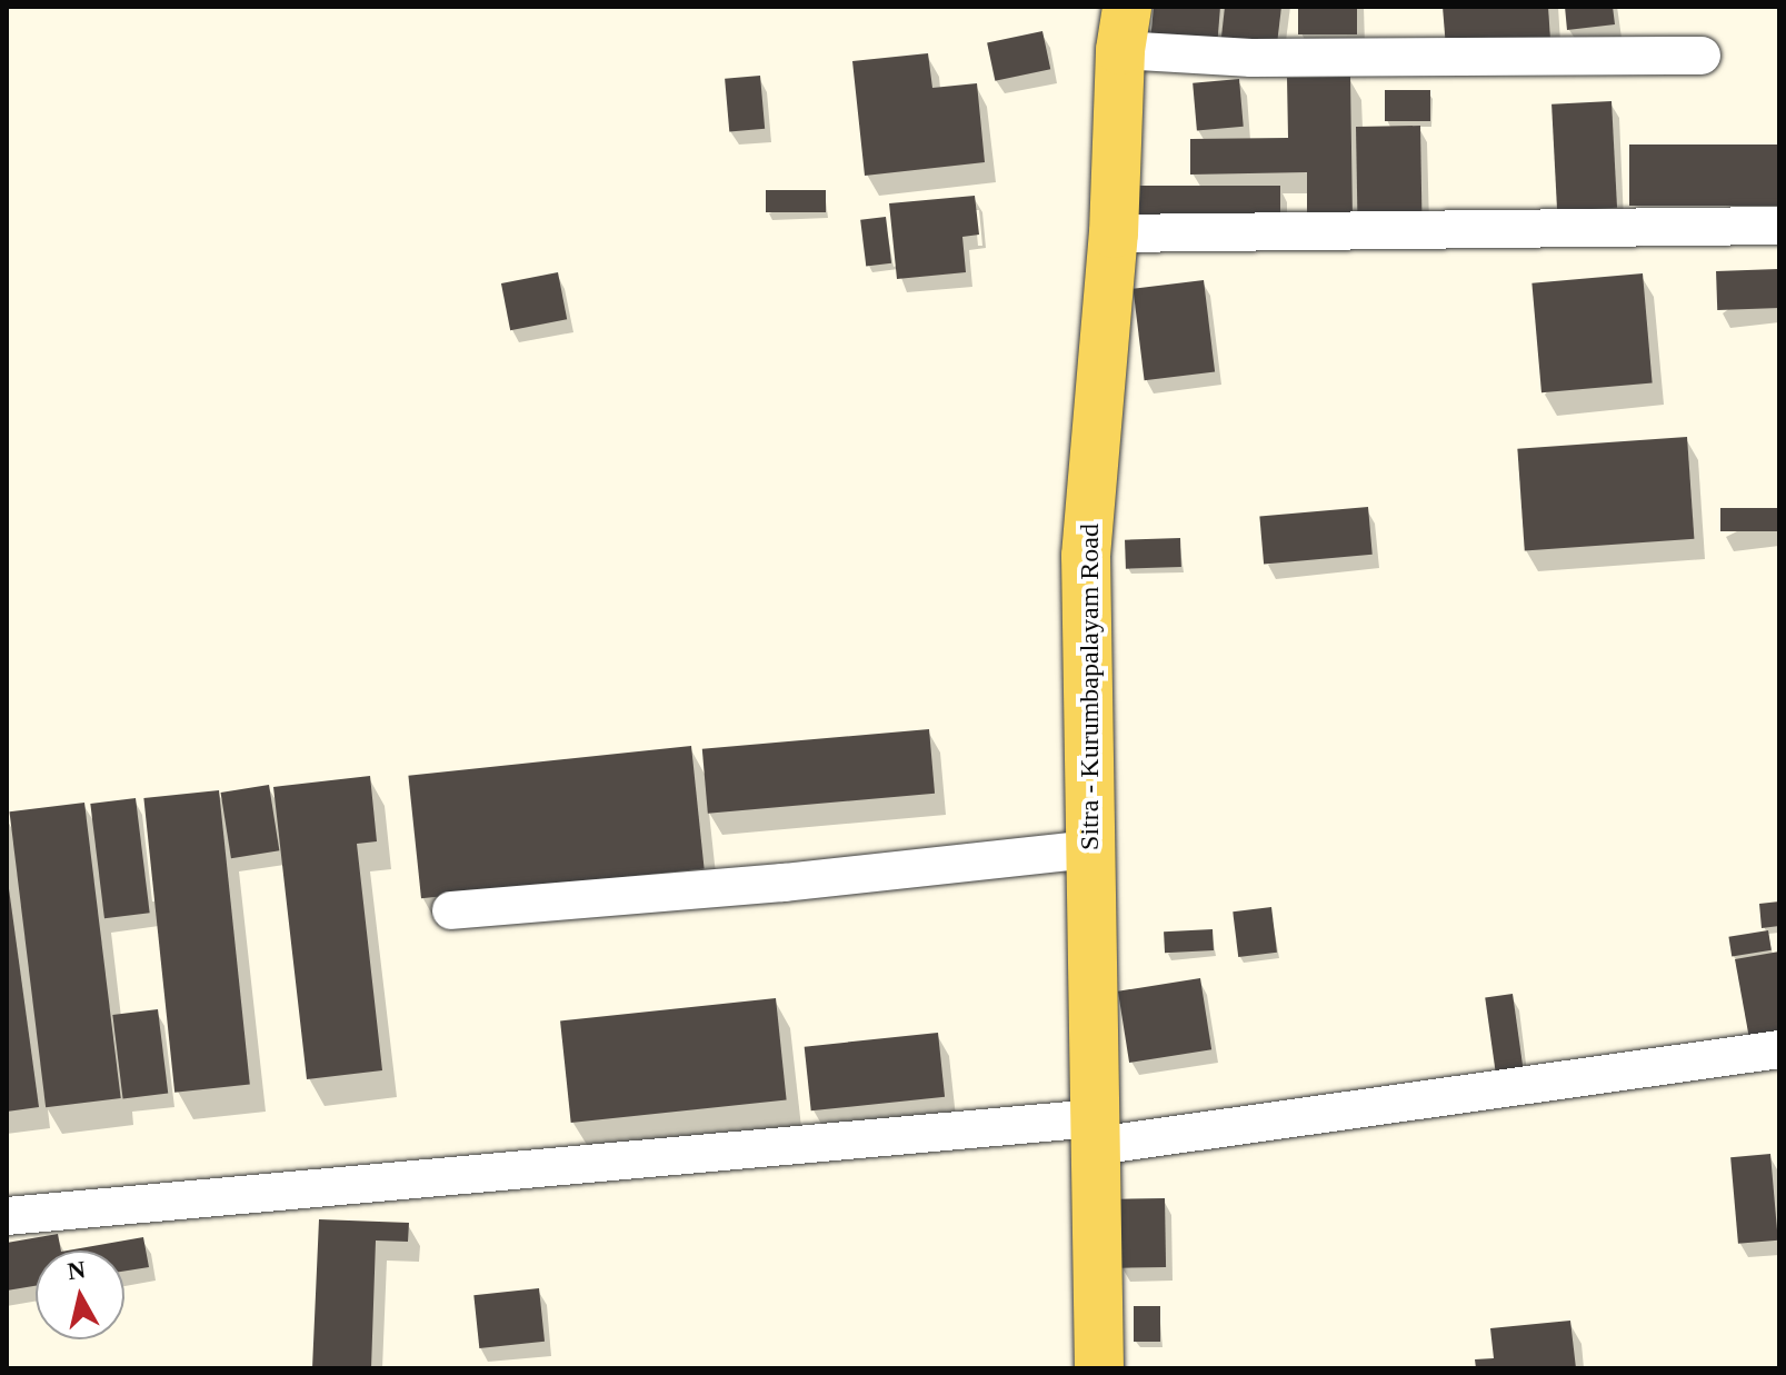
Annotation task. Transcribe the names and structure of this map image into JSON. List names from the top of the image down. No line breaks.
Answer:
{"streets":{"main road":["Sitra - Kurumbapalayam Road"]},"north":"top"}
